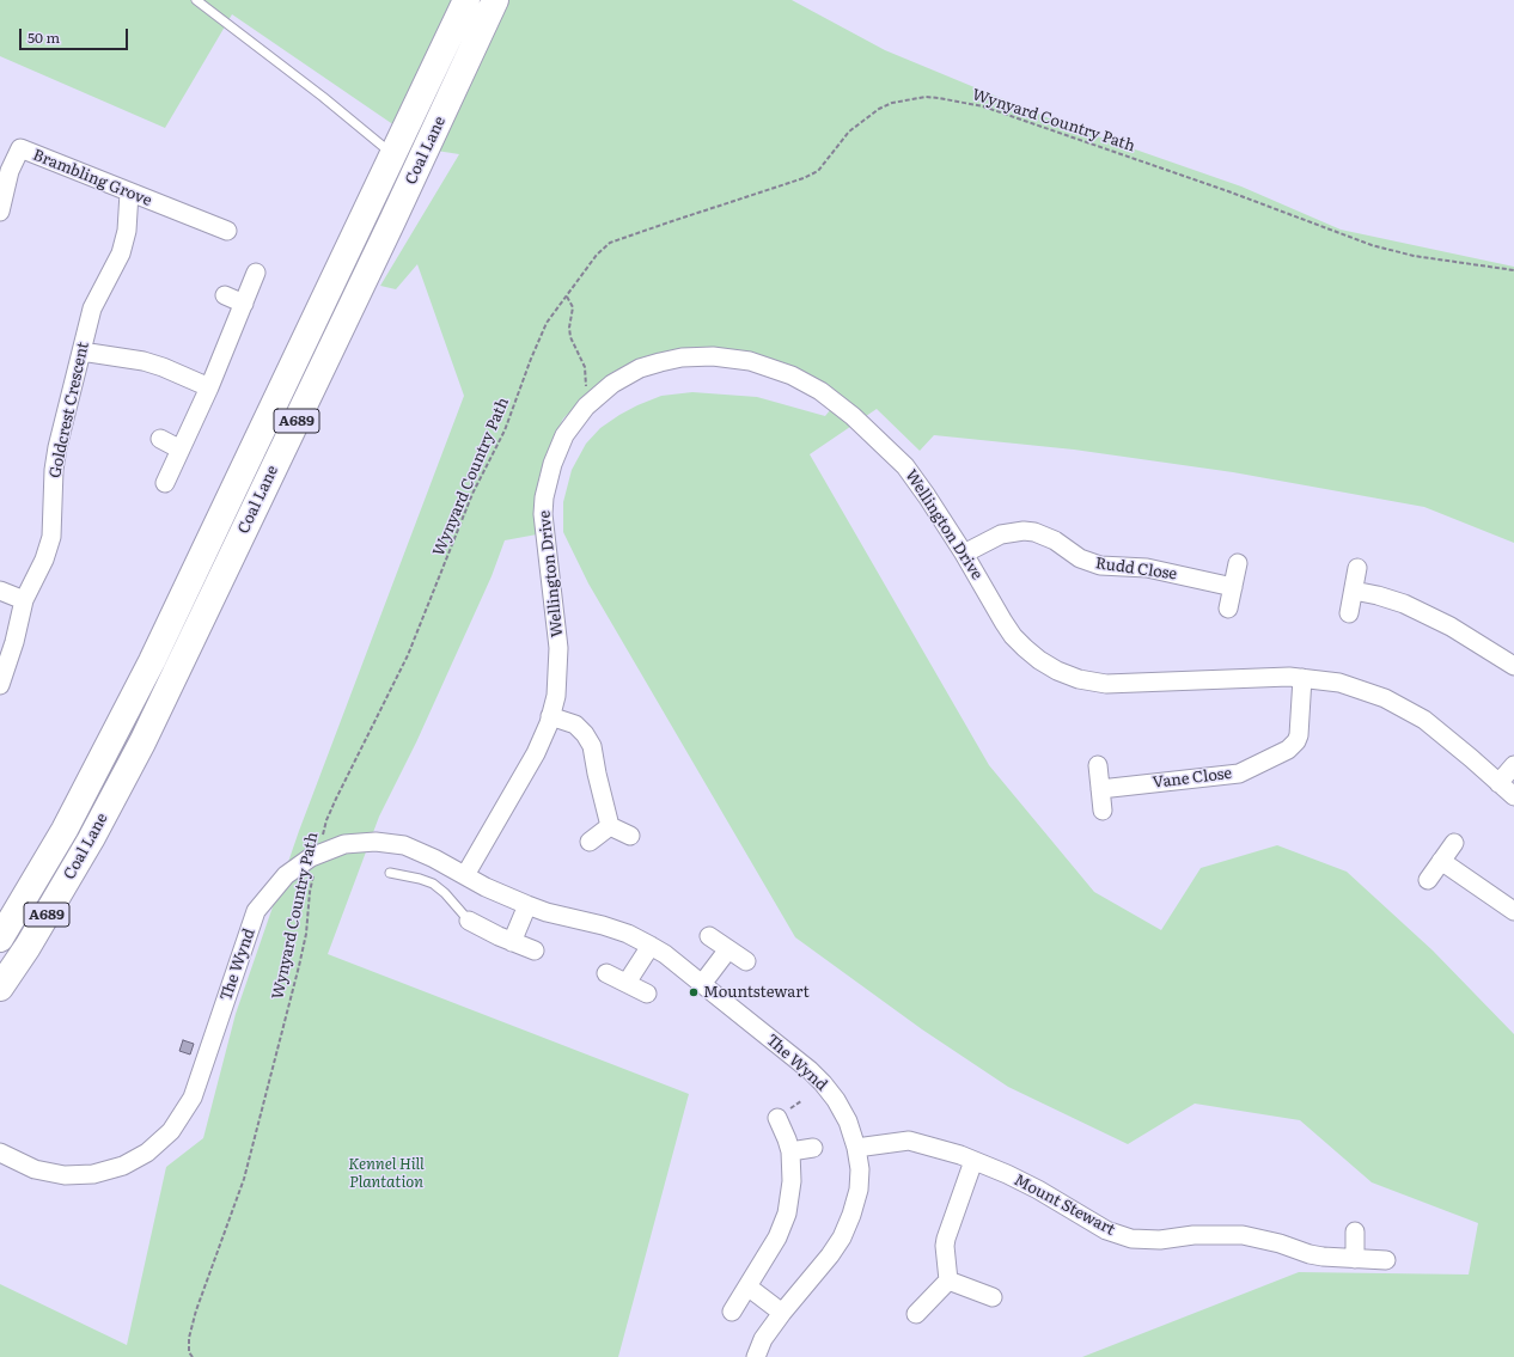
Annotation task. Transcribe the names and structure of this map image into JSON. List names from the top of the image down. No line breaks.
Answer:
{"streets":{"highway":["Coal Lane","A689"],"street":["Brambling Grove","Goldcrest Crescent","Wellington Drive","Rudd Close","Vane Close","The Wynd","Mount Stewart"],"path":["Wynyard Country Path"]},"crossings":[["Wynyard Country Path","The Wynd"],["Brambling Grove","Goldcrest Crescent"],["Wellington Drive","Rudd Close"],["Wellington Drive","Vane Close"],["Wellington Drive","The Wynd"],["The Wynd","Mount Stewart"]],"parks":["Kennel Hill Plantation"],"places":["Mountstewart"],"scale_bar":"50 m"}
